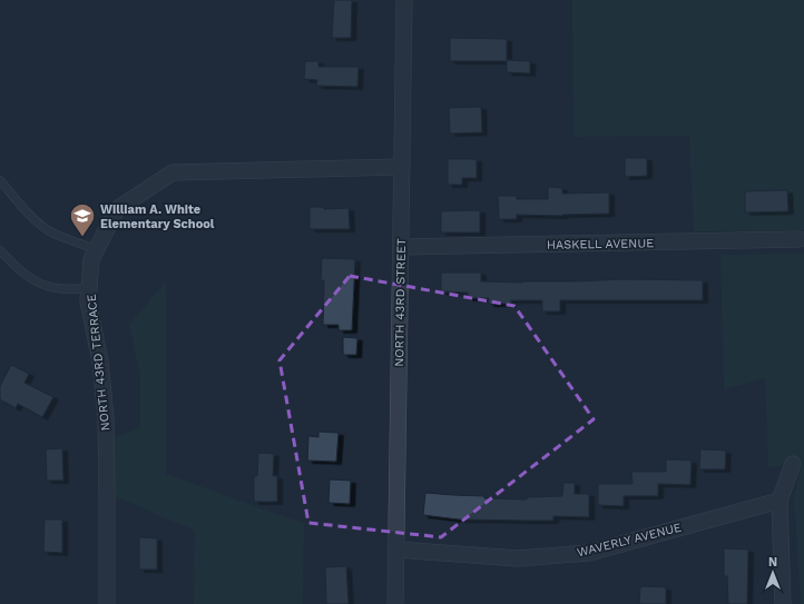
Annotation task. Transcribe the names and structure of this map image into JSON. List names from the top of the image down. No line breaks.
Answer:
{"streets":{"street":["HASKELL AVENUE","NORTH 43RD STREET","NORTH 43RD TERRACE","WAVERLY AVENUE"]},"crossings":[["HASKELL AVENUE","NORTH 43RD STREET"],["NORTH 43RD STREET","NORTH 43RD TERRACE"],["NORTH 43RD STREET","WAVERLY AVENUE"]],"places":{"school or university":["William A. White Elementary School"]},"north":"top"}
